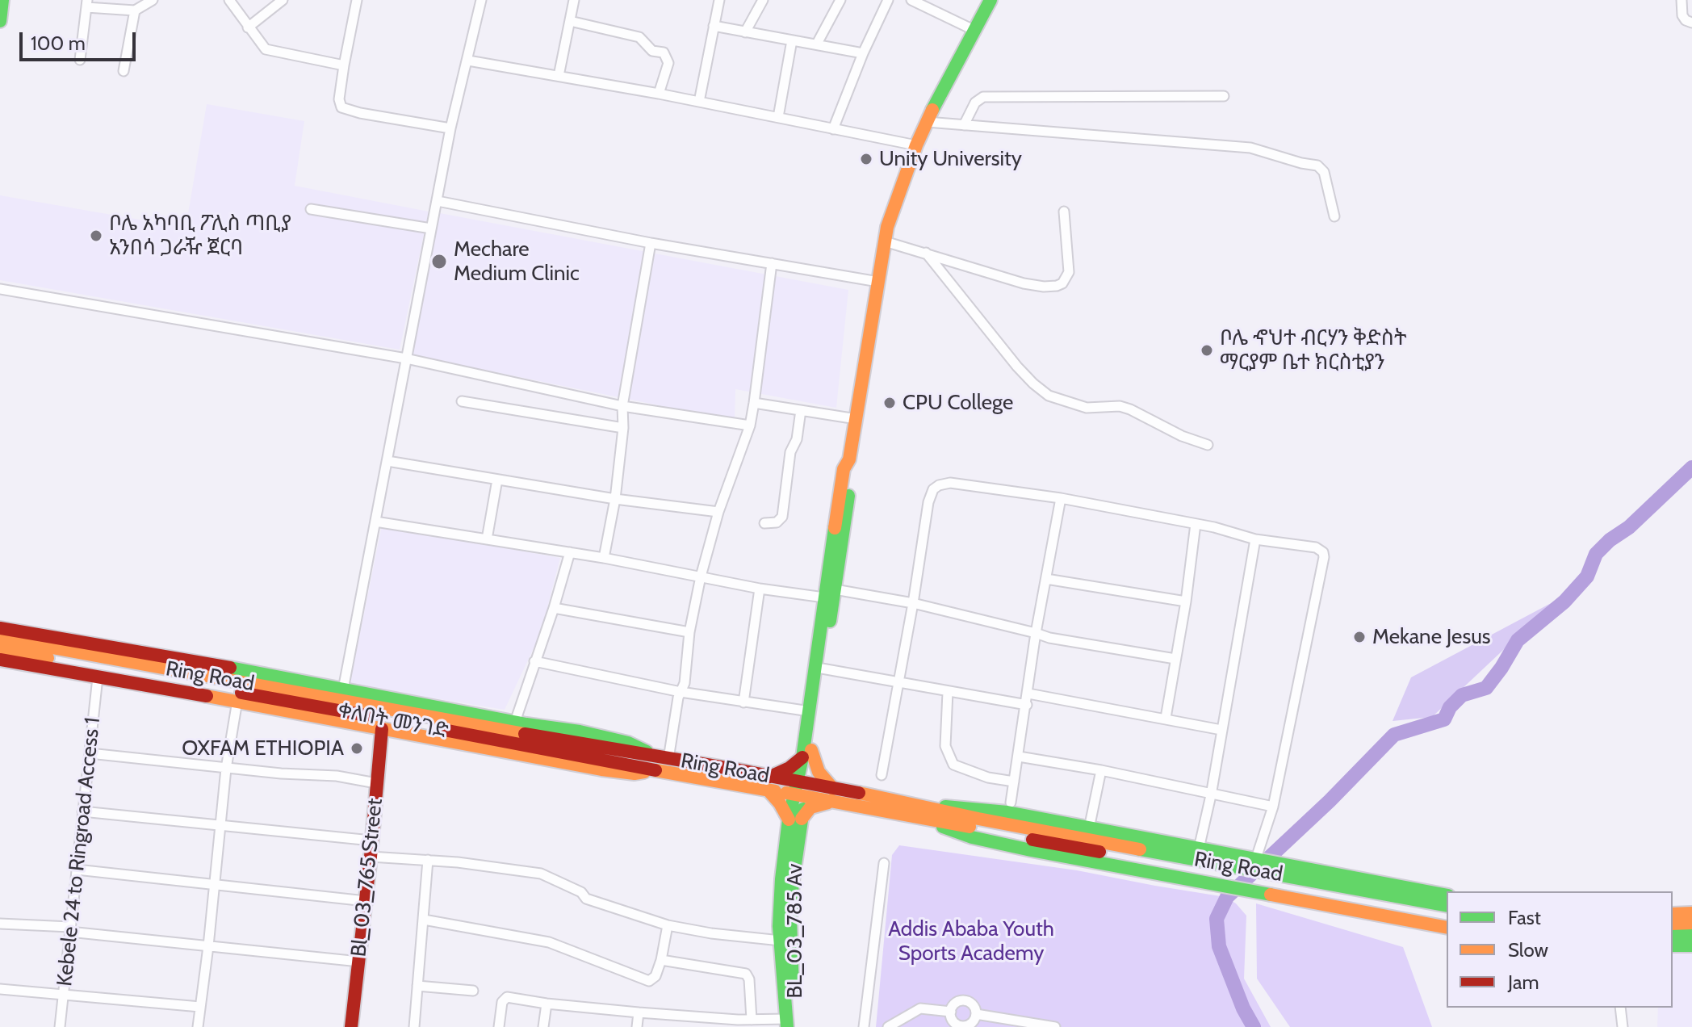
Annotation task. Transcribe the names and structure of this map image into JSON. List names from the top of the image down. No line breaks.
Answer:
{"streets":{"main road":["Ring Road","ቀለበት መንገድ","Bl_03_765 Street","BL_03_785 Av"],"street":["Kebele 24 to Ringroad Access 1"]},"crossings":[["Ring Road","ቀለበት መንገድ"],["Ring Road","BL_03_785 Av"],["ቀለበት መንገድ","BL_03_785 Av"]],"parks":["Addis Ababa Youth Sports Academy"],"places":["Unity University","ቦሌ አካባቢ ፖሊስ ጣቢያ አንበሳ ጋራዥ ጀርባ","Mechare Medium Clinic","ቦሌ ኆህተ ብርሃን ቅድስት ማርያም ቤተ ክርስቲያን","CPU College","Mekane Jesus","OXFAM ETHIOPIA"],"legend":["Fast","Slow","Jam"],"scale_bar":"100 m"}
